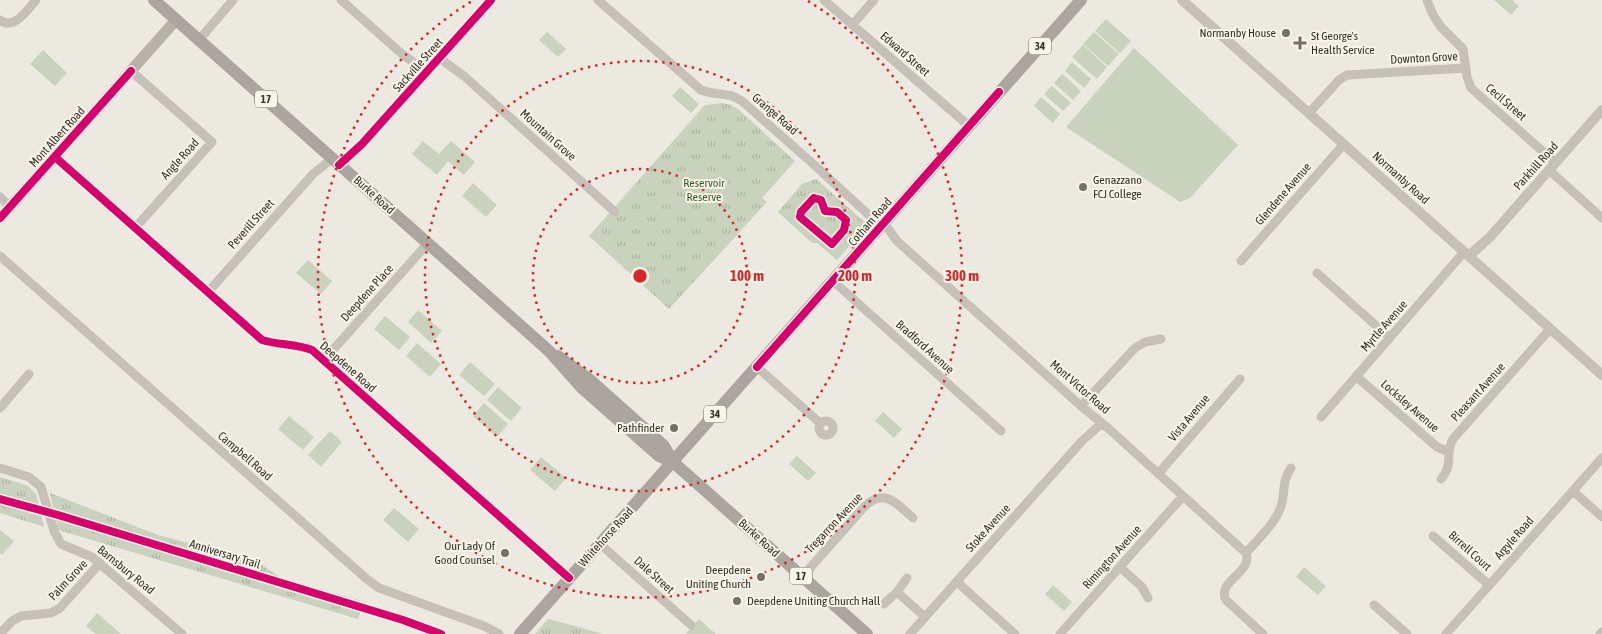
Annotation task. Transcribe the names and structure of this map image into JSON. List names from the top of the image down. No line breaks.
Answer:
{"streets":{"main road":["34","17","Mont Albert Road","Burke Road","Cotham Road","Whitehorse Road"],"street":["Edward Street","Downton Grove","Sackville Street","Cecil Street","Grange Road","Mountain Grove","Angle Road","Parkhill Road","Normanby Road","Glendene Avenue","Peverill Street","Deepdene Place","Myrtle Avenue","Bradford Avenue","Deepdene Road","Mont Victor Road","Pleasant Avenue","Locksley Avenue","Vista Avenue","Campbell Road","Tregarron Avenue","Stoke Avenue","Argyle Road","Birrell Court","Rimington Avenue","Barnsbury Road","Dale Street","Palm Grove"],"cycle path":["Anniversary Trail"]},"crossings":[["Edward Street","Cotham Road"],["Downton Grove","Cecil Street"],["Downton Grove","Normanby Road"],["Sackville Street","Mountain Grove"],["Sackville Street","Burke Road"],["Sackville Street","Peverill Street"],["Cecil Street","Parkhill Road"],["Grange Road","Cotham Road"],["Grange Road","Mont Victor Road"],["Mont Albert Road","Angle Road"],["Mont Albert Road","Burke Road"],["Mont Albert Road","Deepdene Road"],["Angle Road","Deepdene Road"],["Parkhill Road","Normanby Road"],["Parkhill Road","Myrtle Avenue"],["Normanby Road","Glendene Avenue"],["Normanby Road","Myrtle Avenue"],["Normanby Road","Pleasant Avenue"],["Burke Road","Cotham Road"],["Burke Road","Peverill Street"],["Burke Road","Deepdene Place"],["Burke Road","Tregarron Avenue"],["Burke Road","Whitehorse Road"],["Cotham Road","Bradford Avenue"],["Cotham Road","Mont Victor Road"],["Cotham Road","Whitehorse Road"],["Peverill Street","Deepdene Road"],["Deepdene Place","Deepdene Road"],["Myrtle Avenue","Locksley Avenue"],["Deepdene Road","Whitehorse Road"],["Mont Victor Road","Vista Avenue"],["Mont Victor Road","Stoke Avenue"],["Mont Victor Road","Rimington Avenue"],["Pleasant Avenue","Locksley Avenue"],["Whitehorse Road","Dale Street"],["Argyle Road","Birrell Court"],["Barnsbury Road","Palm Grove"]],"parks":["Reservoir Reserve"],"places":{"other":["Normanby House","Genazzano FCJ College","Pathfinder","Our Lady Of Good Counsel","Deepdene Uniting Church","Deepdene Uniting Church Hall"],"health":["St George's Health Service"]},"rings":["100 m","200 m","300 m"]}
